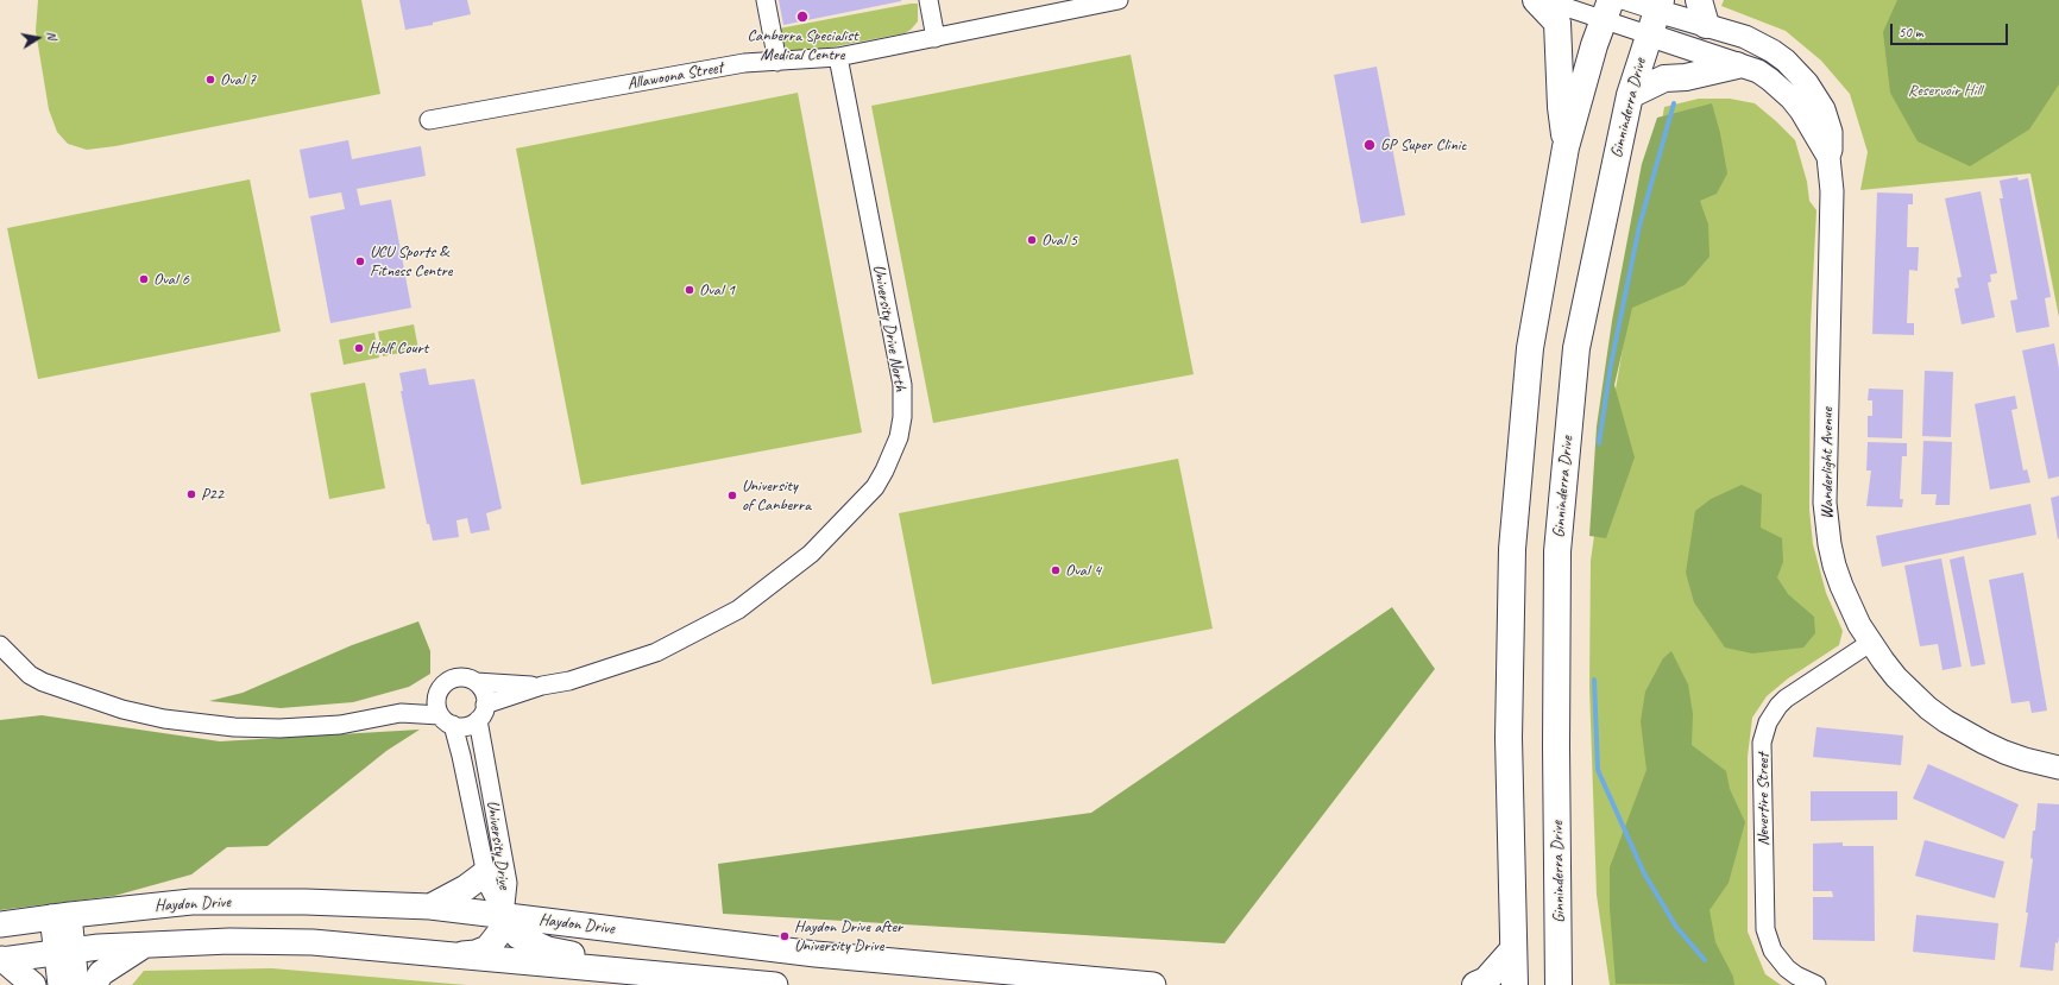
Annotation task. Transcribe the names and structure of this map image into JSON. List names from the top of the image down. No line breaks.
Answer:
{"streets":{"main road":["Ginninderra Drive","Haydon Drive"],"street":["Allawoona Street","University Drive North","Wanderlight Avenue","Nevertire Street","University Drive"]},"crossings":[["Allawoona Street","University Drive North"],["Ginninderra Drive","Wanderlight Avenue"],["University Drive North","University Drive"],["Wanderlight Avenue","Nevertire Street"],["University Drive","Haydon Drive"]],"parks":["Reservoir Hill"],"places":["Canberra Specialist Medical Centre","Oval 7","GP Super Clinic","Oval 5","UCU Sports & Fitness Centre","Oval 6","Oval 1","Half Court","P22","University of Canberra","Oval 4","Haydon Drive after University Drive"],"scale_bar":"50 m","north":"right"}
